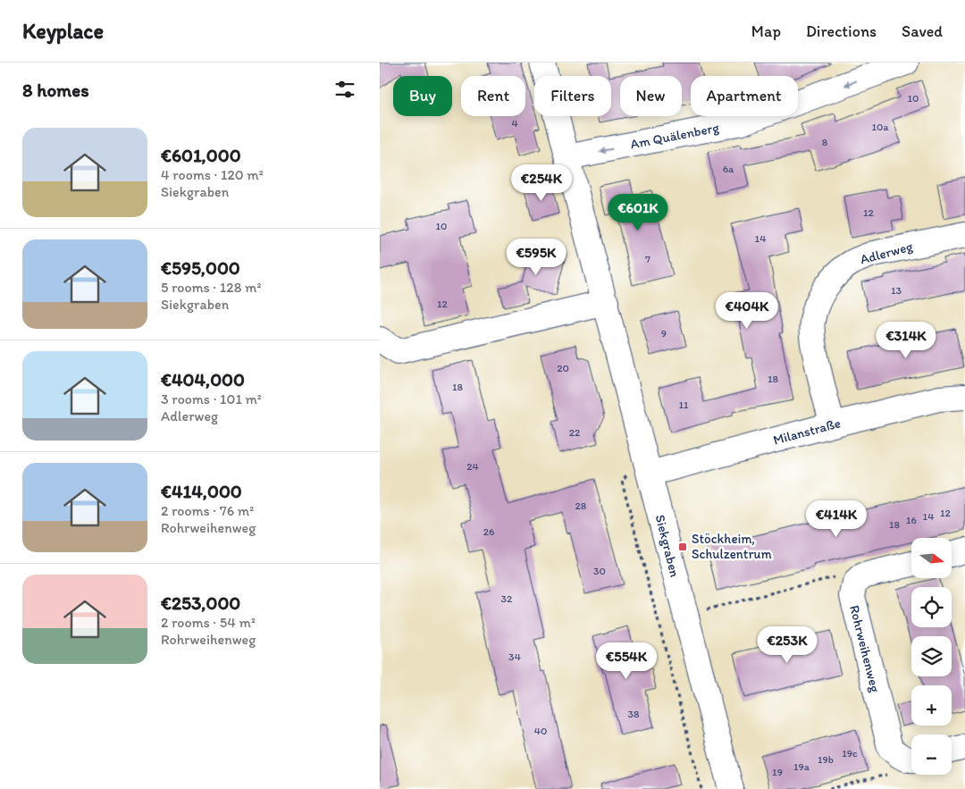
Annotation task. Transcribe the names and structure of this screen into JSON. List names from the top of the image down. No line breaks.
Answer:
{"streets":{"street":["Am Quälenberg","Adlerweg","Milanstraße","Siekgraben","Rohrweihenweg"]},"crossings":[["Am Quälenberg","Siekgraben"],["Adlerweg","Milanstraße"],["Milanstraße","Siekgraben"]],"one_way":["Am Quälenberg"],"places":{"transit":["Stöckheim, Schulzentrum"]},"house_numbers":["10","4","10a","8","6a","12","10","14","7","13","12","9","20","18","18","11","22","24","28","12","14","16","18","26","30","32","34","38","40","19c","19b","19a","19"],"north":"right","page":{"header":"Keyplace","nav":["Map","Directions","Saved"],"heading":"8 homes","chip":["Buy","Rent","Filters","New","Apartment"],"list":[{"name":"€601,000","note":"4 rooms · 120 m² · Siekgraben"},{"name":"€595,000","note":"5 rooms · 128 m² · Siekgraben"},{"name":"€404,000","note":"3 rooms · 101 m² · Adlerweg"},{"name":"€414,000","note":"2 rooms · 76 m² · Rohrweihenweg"},{"name":"€253,000","note":"2 rooms · 54 m² · Rohrweihenweg"}],"price":["€254K","€601K","€595K","€404K","€314K","€414K","€253K","€554K"],"map_buttons":["+","−"]}}
